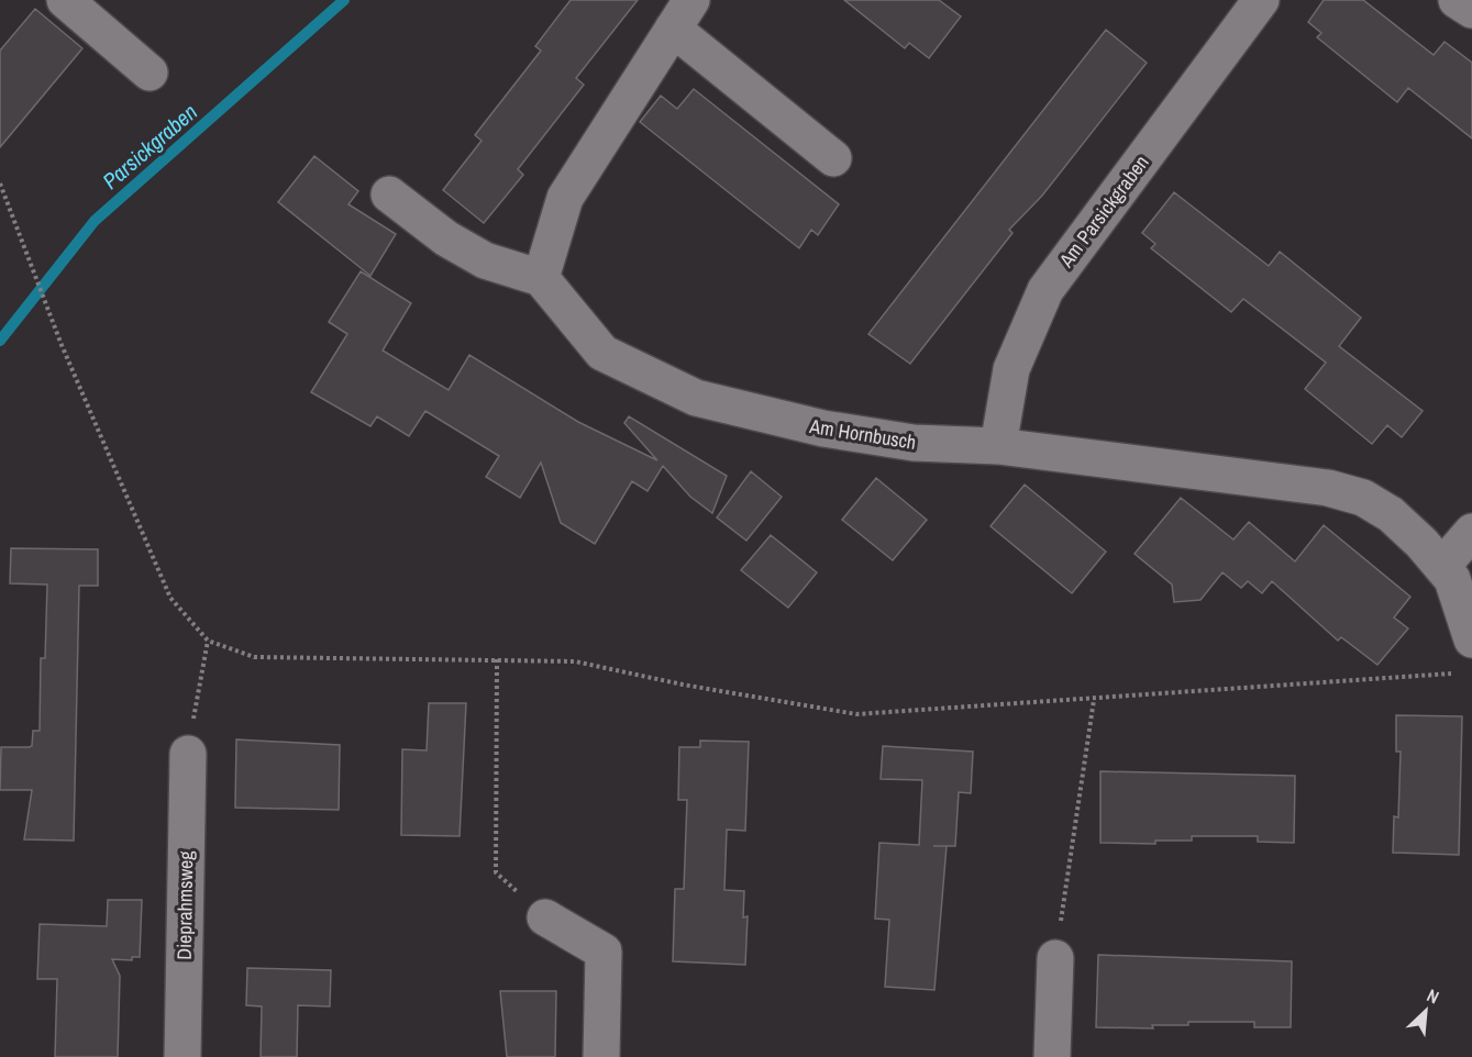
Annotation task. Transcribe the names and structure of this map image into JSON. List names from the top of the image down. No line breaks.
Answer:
{"streets":{"street":["Am Parsickgraben","Am Hornbusch","Dieprahmsweg"]},"crossings":[["Am Parsickgraben","Am Hornbusch"]],"water":["Parsickgraben"],"north":"top right"}
